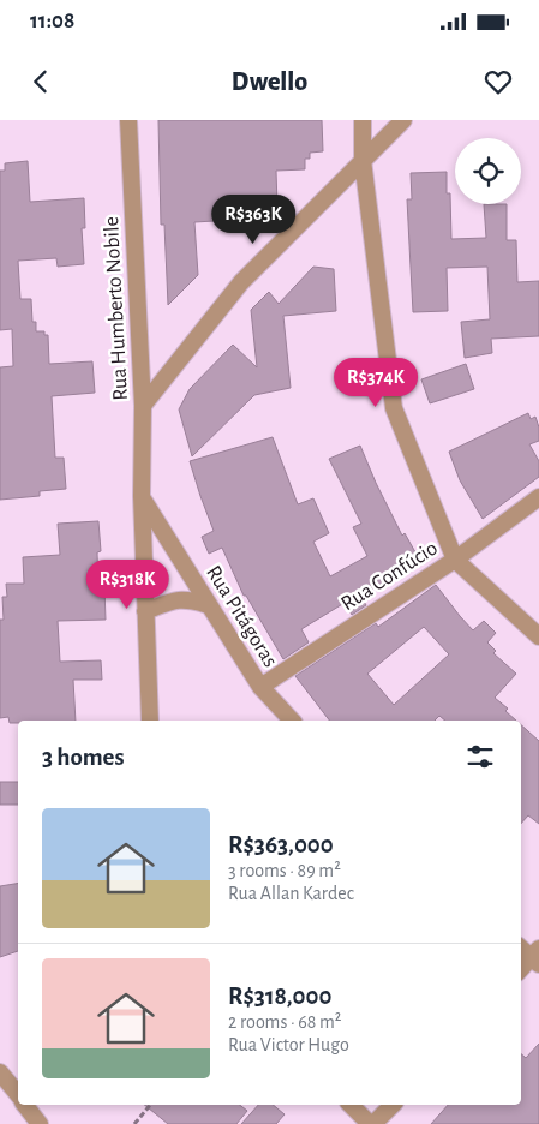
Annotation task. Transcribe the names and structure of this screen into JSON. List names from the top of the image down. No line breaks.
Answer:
{"streets":{"street":["Rua Humberto Nobile","Rua Confúcio","Rua Pitágoras"]},"crossings":[["Rua Humberto Nobile","Rua Pitágoras"],["Rua Confúcio","Rua Pitágoras"]],"page":{"status":"11:08","header":"Dwello","price":["R$363K","R$374K","R$318K"],"heading":"3 homes","list":[{"name":"R$363,000","note":"3 rooms · 89 m² · Rua Allan Kardec"},{"name":"R$318,000","note":"2 rooms · 68 m² · Rua Victor Hugo"}]}}
